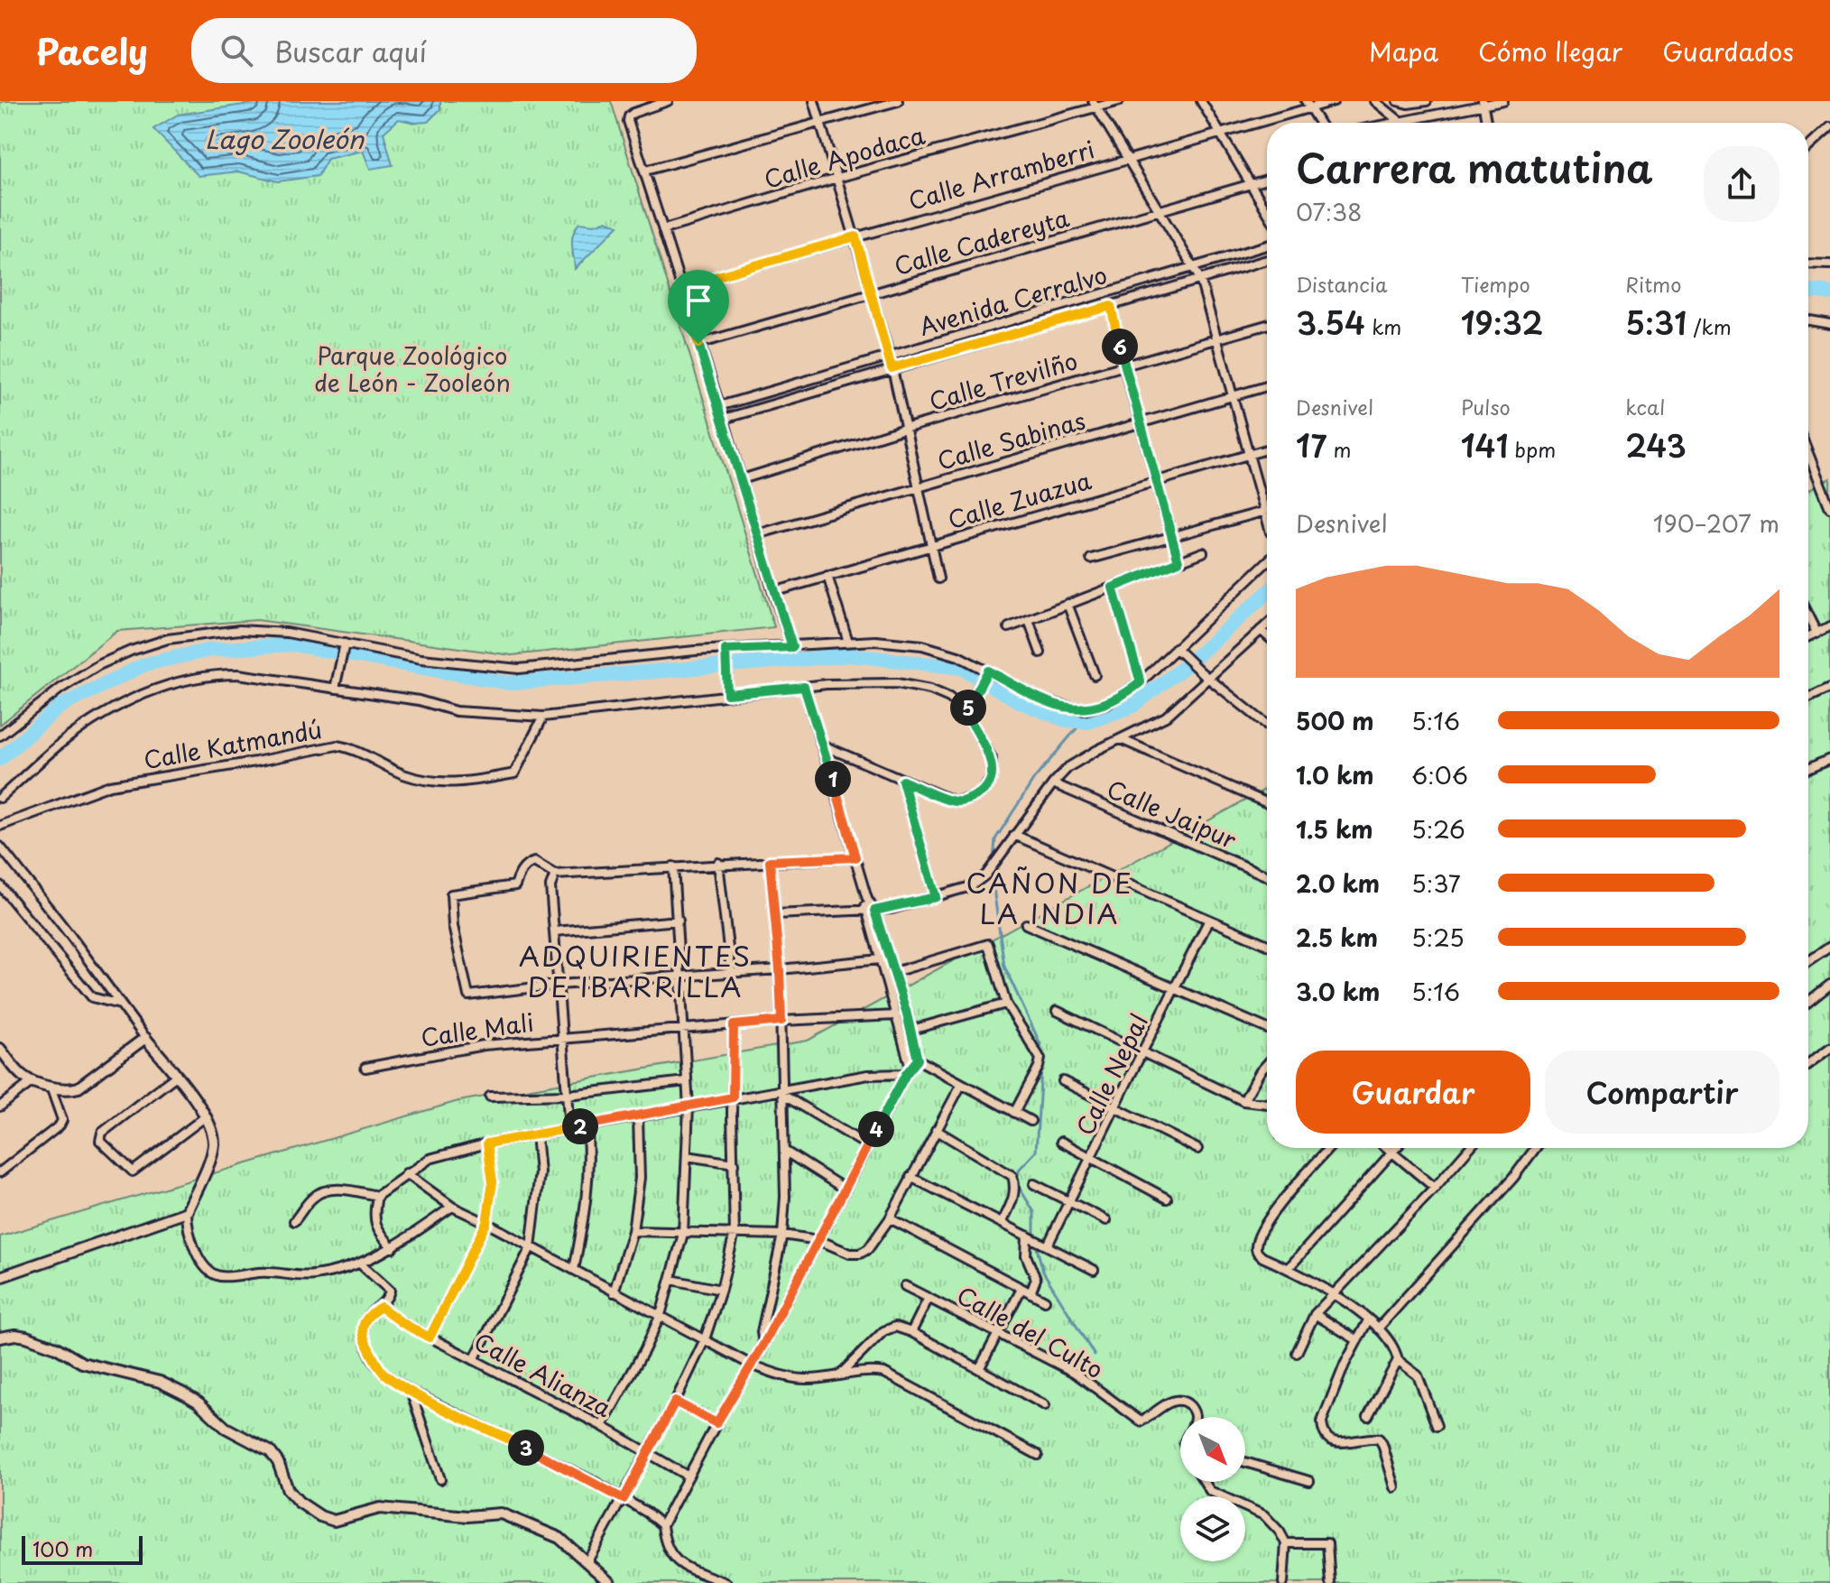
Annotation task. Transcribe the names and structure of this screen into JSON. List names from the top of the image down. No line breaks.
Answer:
{"streets":{"street":["Calle Apodaca","Calle Arramberri","Calle Cadereyta","Avenida Cerralvo","Calle Trevilño","Calle Sabinas","Calle Zuazua","Calle Katmandú","Calle Jaipur","Calle Mali","Calle Nepal","Calle del Culto","Calle Alianza"]},"districts":["CAÑON DE LA INDIA","ADQUIRIENTES DE IBARRILLA"],"water":["Lago Zooleón"],"parks":["Parque Zoológico de León - Zooleón"],"scale_bar":"100 m","north":"bottom right","page":{"header":"Pacely","search":"Buscar aquí","nav":["Mapa","Cómo llegar","Guardados"],"heading":["Carrera matutina","07:38"],"stats":[["Distancia","3.54 km"],["Tiempo","19:32"],["Ritmo","5:31 /km"],["Desnivel","17 m"],["Pulso","141 bpm"],["kcal","243"]],"pins":["6","5","1","2","4","3"],"chart":["Desnivel","190–207 m"],"list":[{"name":"500 m","note":"5:16"},{"name":"1.0 km","note":"6:06"},{"name":"1.5 km","note":"5:26"},{"name":"2.0 km","note":"5:37"},{"name":"2.5 km","note":"5:25"},{"name":"3.0 km","note":"5:16"}],"buttons":["Guardar","Compartir"],"scale":"100 m"}}
